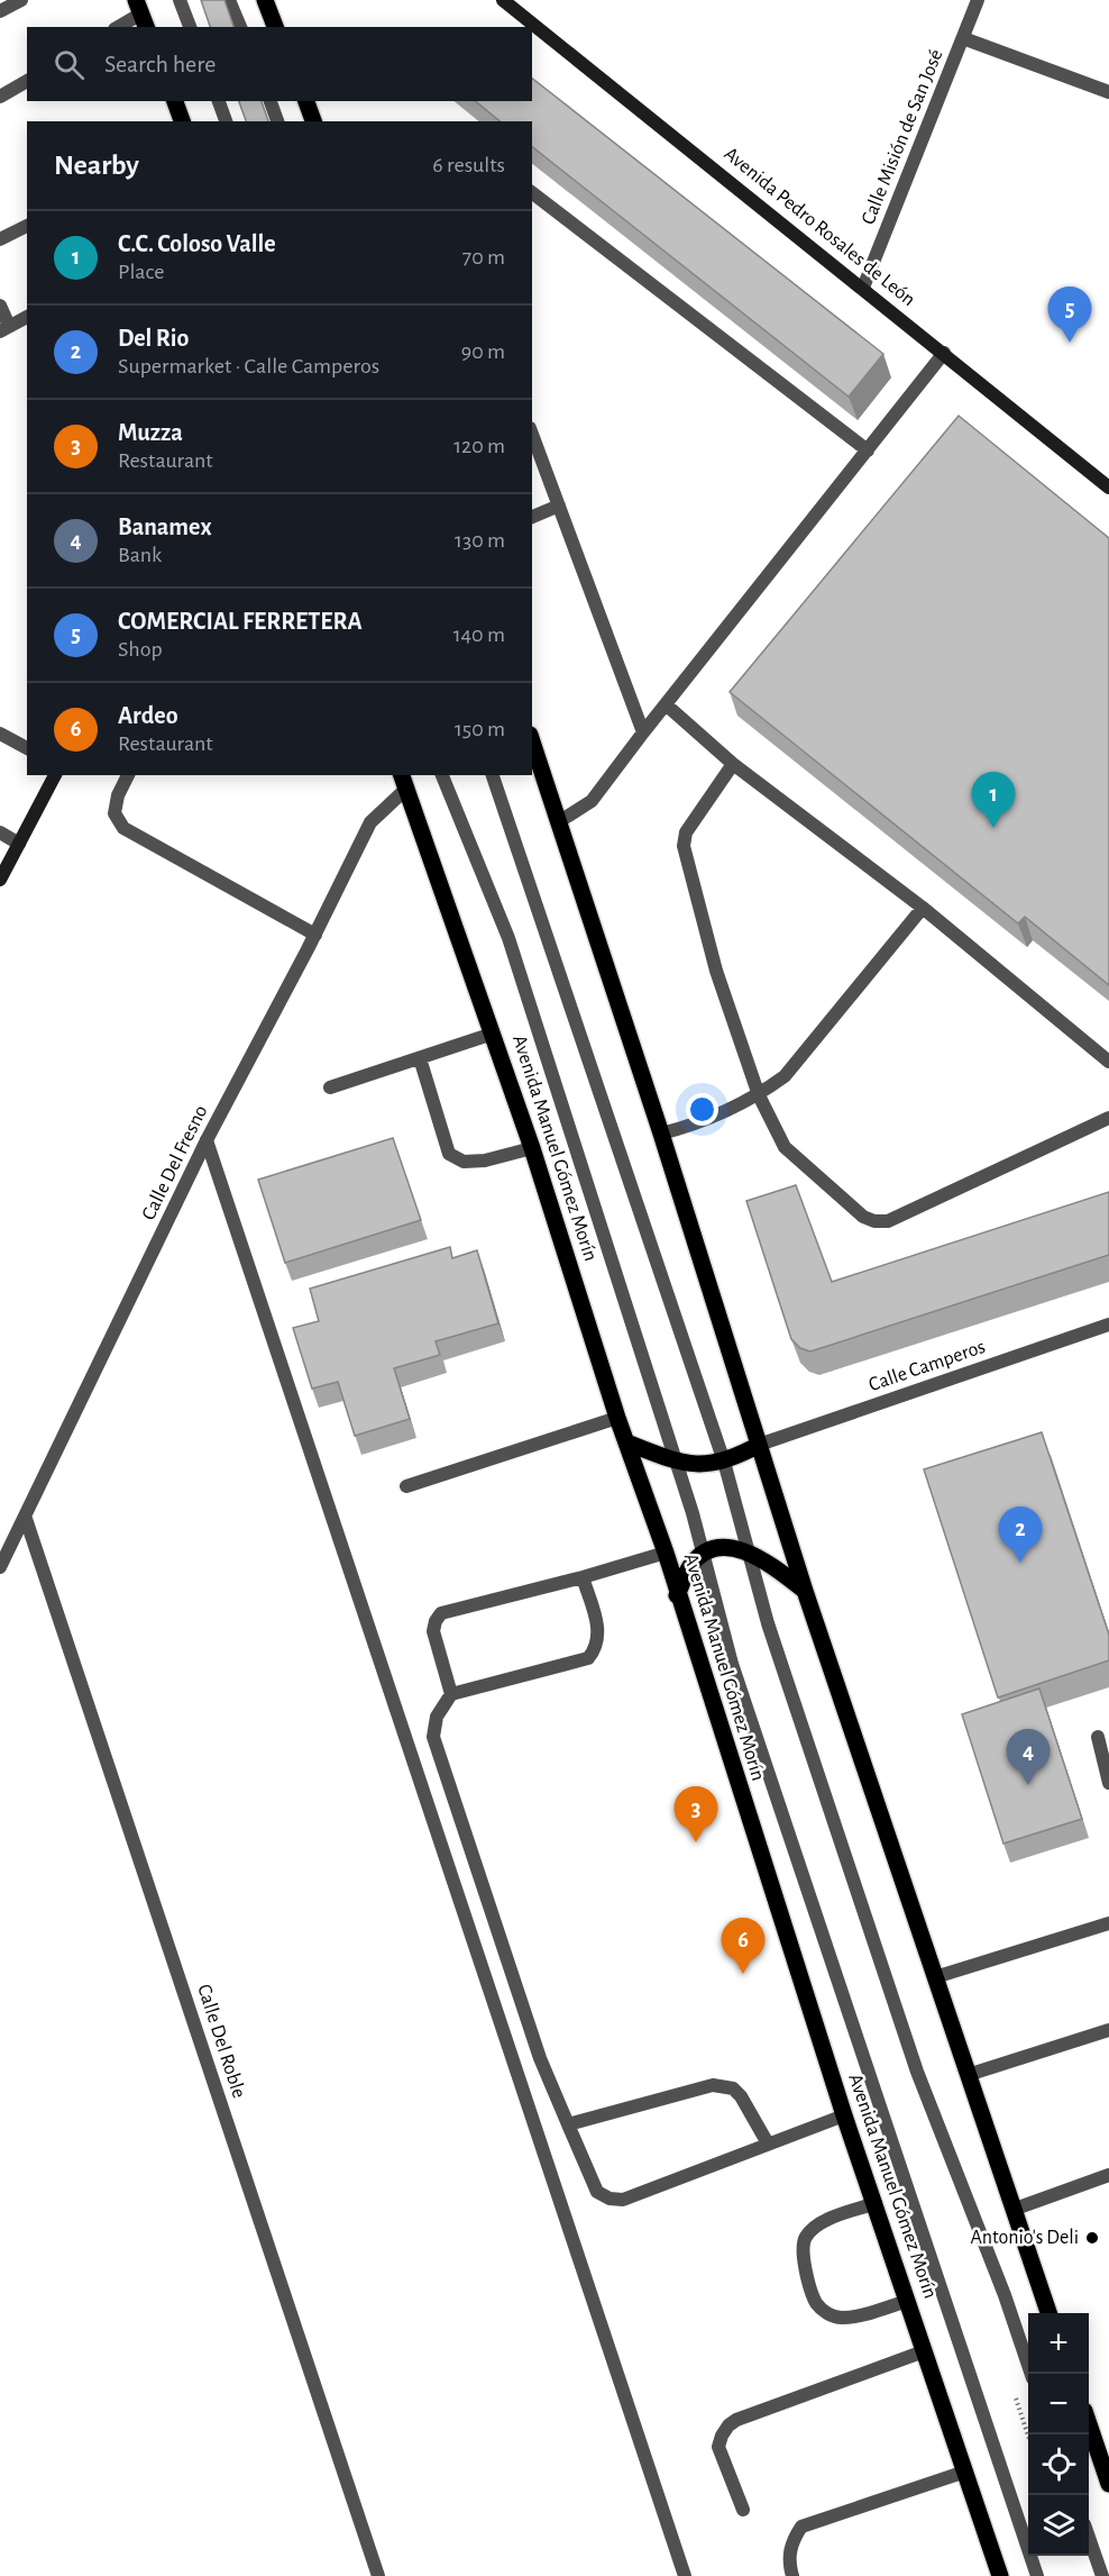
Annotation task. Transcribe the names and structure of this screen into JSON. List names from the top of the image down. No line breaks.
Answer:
{"streets":{"main road":["Avenida Pedro Rosales de León","Avenida Manuel Gómez Morín"],"street":["Calle Misión de San José","Calle Del Fresno","Calle Camperos","Calle Del Roble"]},"crossings":[["Calle Misión de San José","Avenida Pedro Rosales de León"],["Avenida Manuel Gómez Morín","Calle Del Fresno"],["Calle Del Fresno","Calle Del Roble"]],"places":["Antonio's Deli"],"page":{"search":"Search here","heading":["Nearby","6 results"],"list":[{"mark":"1","name":"C.C. Coloso Valle","note":"Place","value":"70 m"},{"mark":"2","name":"Del Rio","note":"Supermarket · Calle Camperos","value":"90 m"},{"mark":"3","name":"Muzza","note":"Restaurant","value":"120 m"},{"mark":"4","name":"Banamex","note":"Bank","value":"130 m"},{"mark":"5","name":"COMERCIAL FERRETERA","note":"Shop","value":"140 m"},{"mark":"6","name":"Ardeo","note":"Restaurant","value":"150 m"}],"pins":["5","1","2","4","3","6"],"map_buttons":["+","−"]}}
